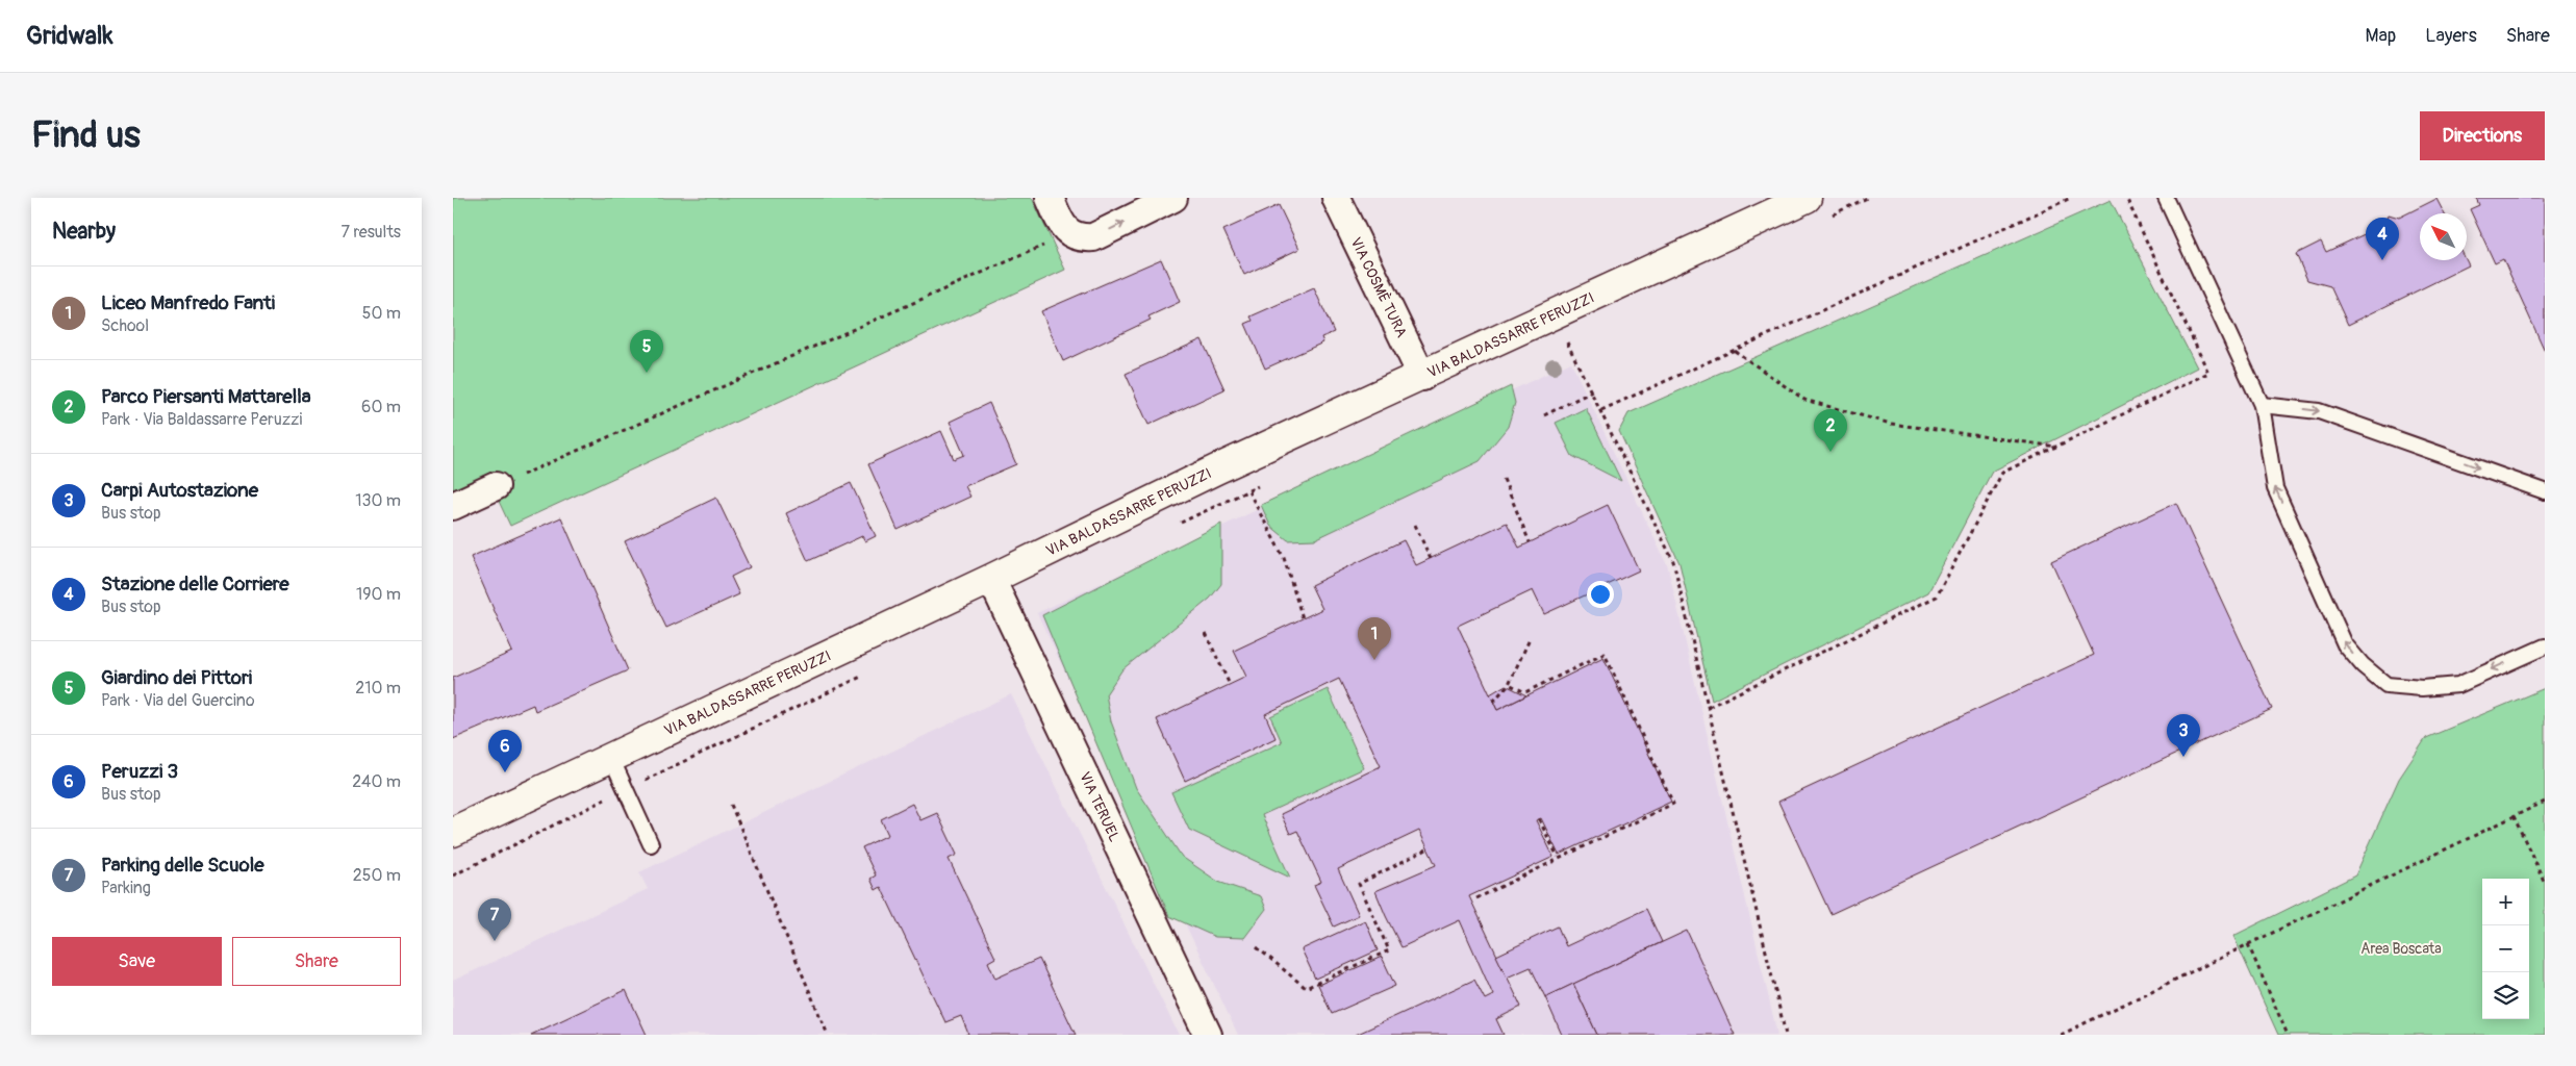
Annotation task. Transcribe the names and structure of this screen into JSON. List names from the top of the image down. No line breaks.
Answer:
{"streets":{"street":["VIA COSMÈ TURA","VIA BALDASSARRE PERUZZI","VIA TERUEL"]},"crossings":[["VIA COSMÈ TURA","VIA BALDASSARRE PERUZZI"],["VIA BALDASSARRE PERUZZI","VIA TERUEL"]],"parks":["Area Boscata"],"north":"top left","page":{"header":"Gridwalk","nav":["Map","Layers","Share"],"buttons":["Directions",["Save","Share"]],"title":"Find us","heading":["Nearby","7 results"],"pins":["4","5","2","1","3","6","7"],"list":[{"mark":"1","name":"Liceo Manfredo Fanti","note":"School","value":"50 m"},{"mark":"2","name":"Parco Piersanti Mattarella","note":"Park · Via Baldassarre Peruzzi","value":"60 m"},{"mark":"3","name":"Carpi Autostazione","note":"Bus stop","value":"130 m"},{"mark":"4","name":"Stazione delle Corriere","note":"Bus stop","value":"190 m"},{"mark":"5","name":"Giardino dei Pittori","note":"Park · Via del Guercino","value":"210 m"},{"mark":"6","name":"Peruzzi 3","note":"Bus stop","value":"240 m"},{"mark":"7","name":"Parking delle Scuole","note":"Parking","value":"250 m"}],"map_buttons":["+","−"]}}
